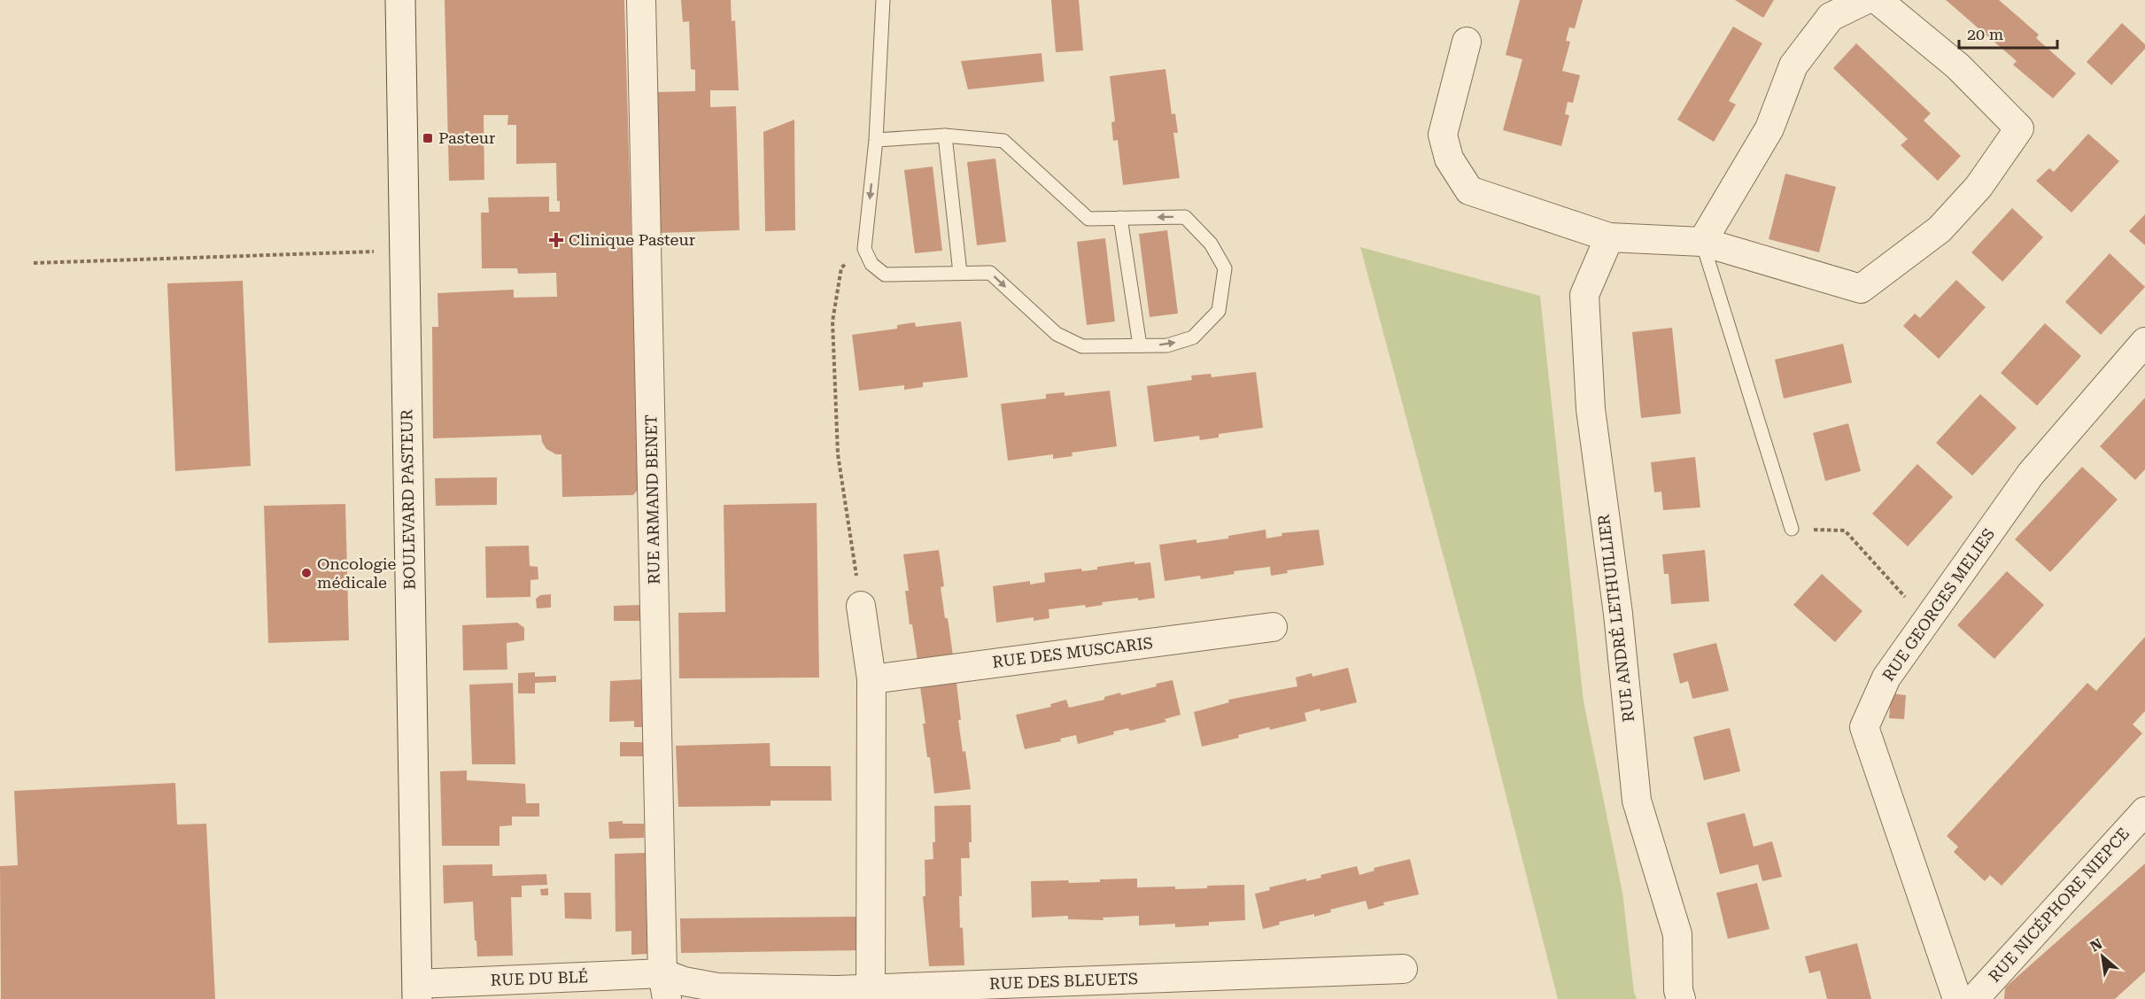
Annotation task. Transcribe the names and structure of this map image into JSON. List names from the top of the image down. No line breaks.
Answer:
{"streets":{"street":["BOULEVARD PASTEUR","RUE ARMAND BENET","RUE GEORGES MELIES","RUE ANDRÉ LETHUILLIER","RUE DES MUSCARIS","RUE NICÉPHORE NIEPCE","RUE DU BLÉ","RUE DES BLEUETS"]},"crossings":[["BOULEVARD PASTEUR","RUE DU BLÉ"],["RUE ARMAND BENET","RUE DU BLÉ"],["RUE ARMAND BENET","RUE DES BLEUETS"],["RUE DU BLÉ","RUE DES BLEUETS"]],"places":{"transit":["Pasteur"],"health":["Clinique Pasteur"],"other":["Oncologie médicale"]},"scale_bar":"20 m","north":"top left"}
